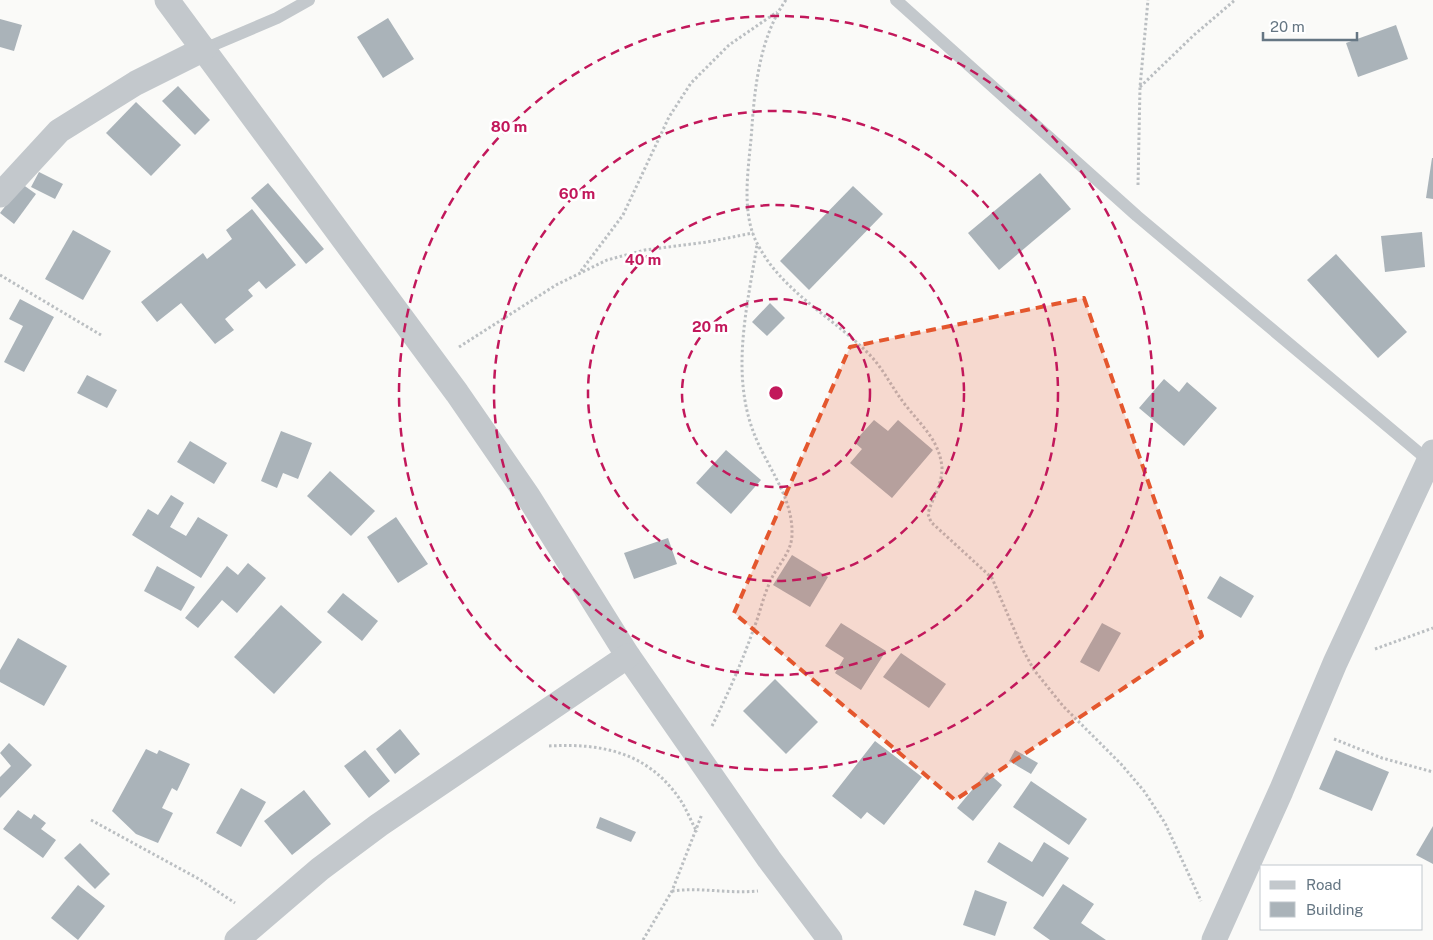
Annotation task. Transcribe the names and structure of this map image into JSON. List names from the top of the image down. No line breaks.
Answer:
{"legend":["Road","Building"],"scale_bar":"20 m","rings":["80 m","60 m","40 m","20 m"]}
